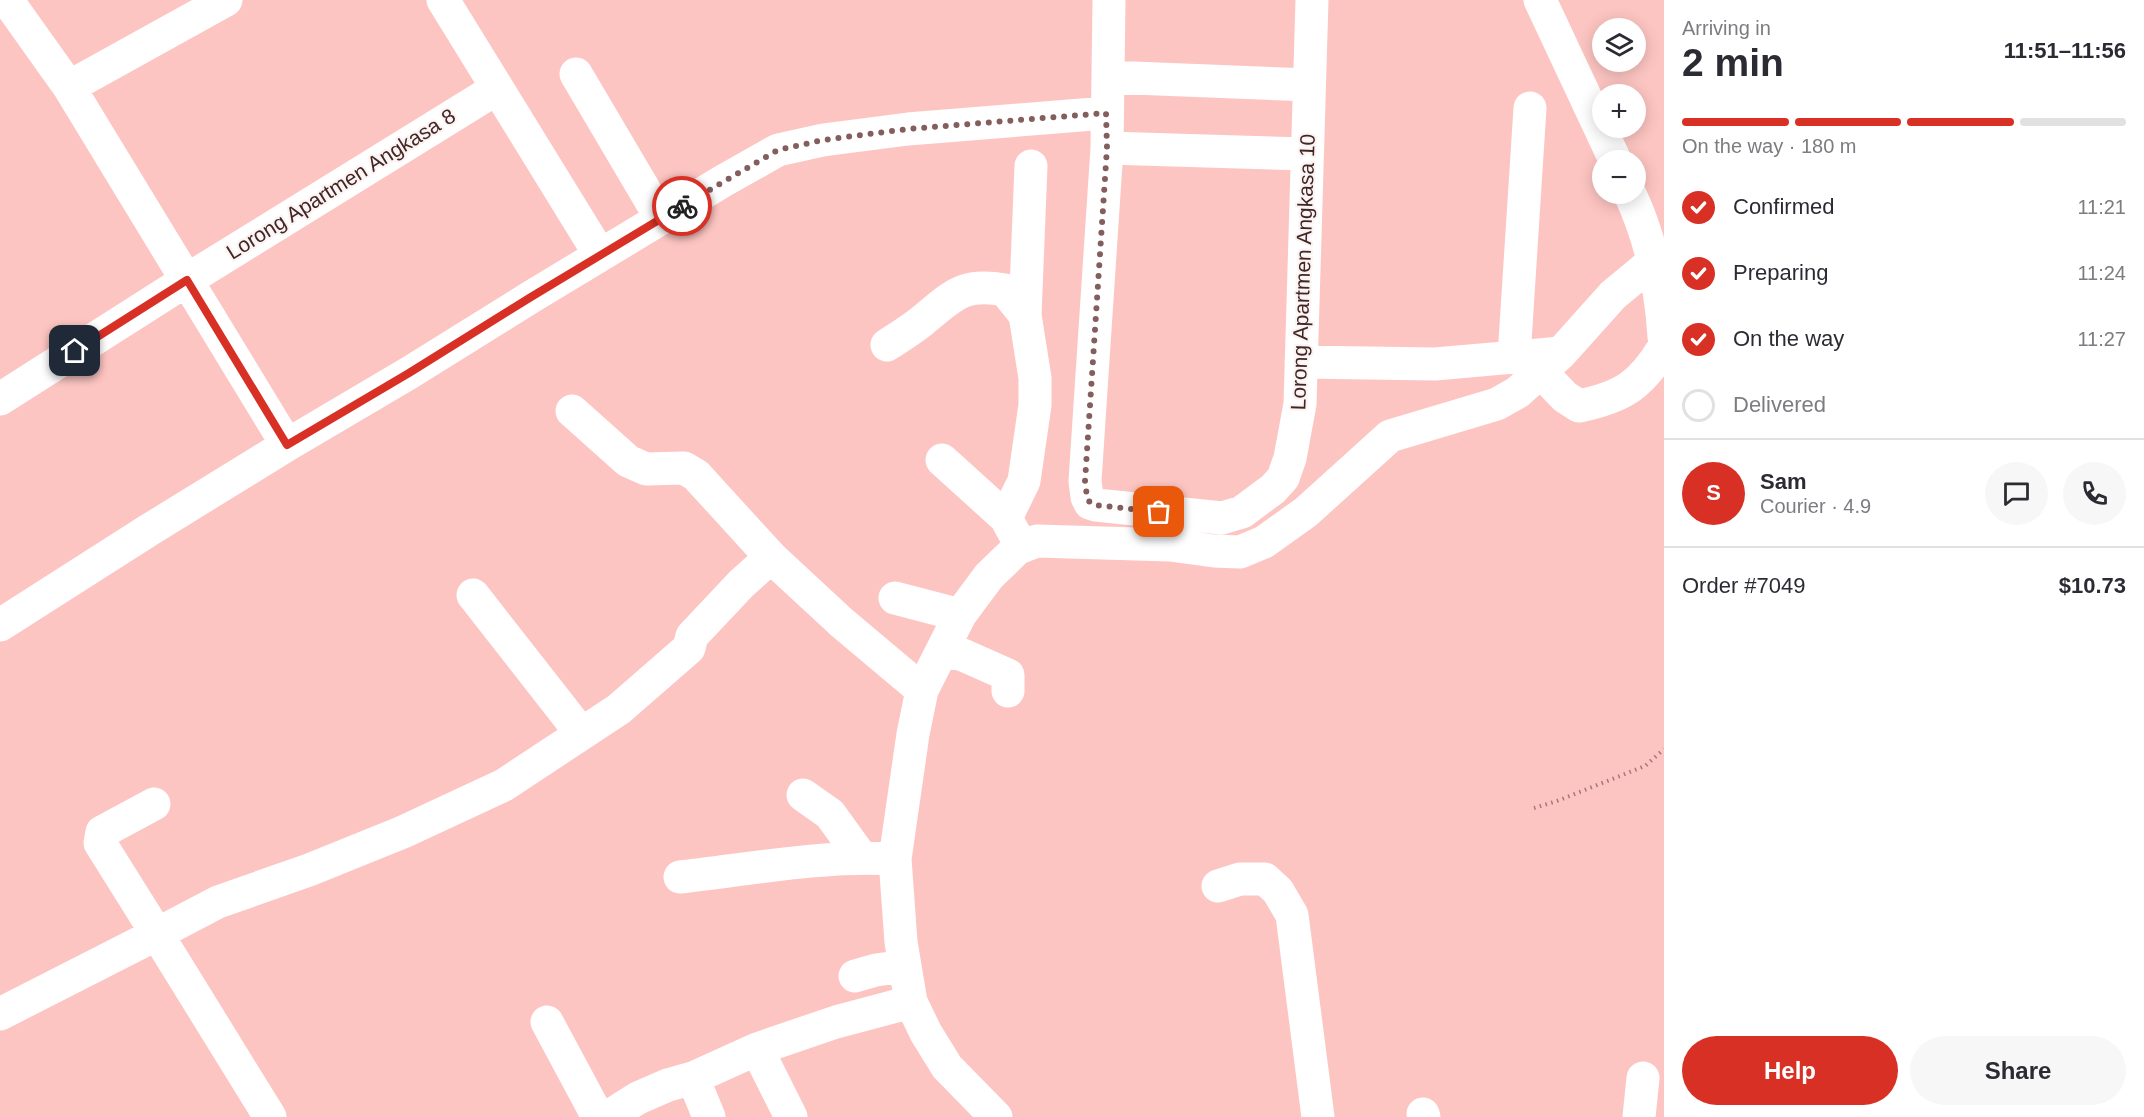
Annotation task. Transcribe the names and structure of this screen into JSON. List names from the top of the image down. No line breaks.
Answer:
{"streets":{"street":["Lorong Apartmen Angkasa 8","Lorong Apartmen Angkasa 10"]},"page":{"heading":["2 min","Arriving in","11:51–11:56"],"panel":["Sam","Courier · 4.9","Order #7049","$10.73"],"map_buttons":["+","−"],"bar":"On the way · 180 m","list":[["Confirmed","11:21"],["Preparing","11:24"],["On the way","11:27"],"Delivered"],"round":"S","buttons":["Help","Share"]}}
